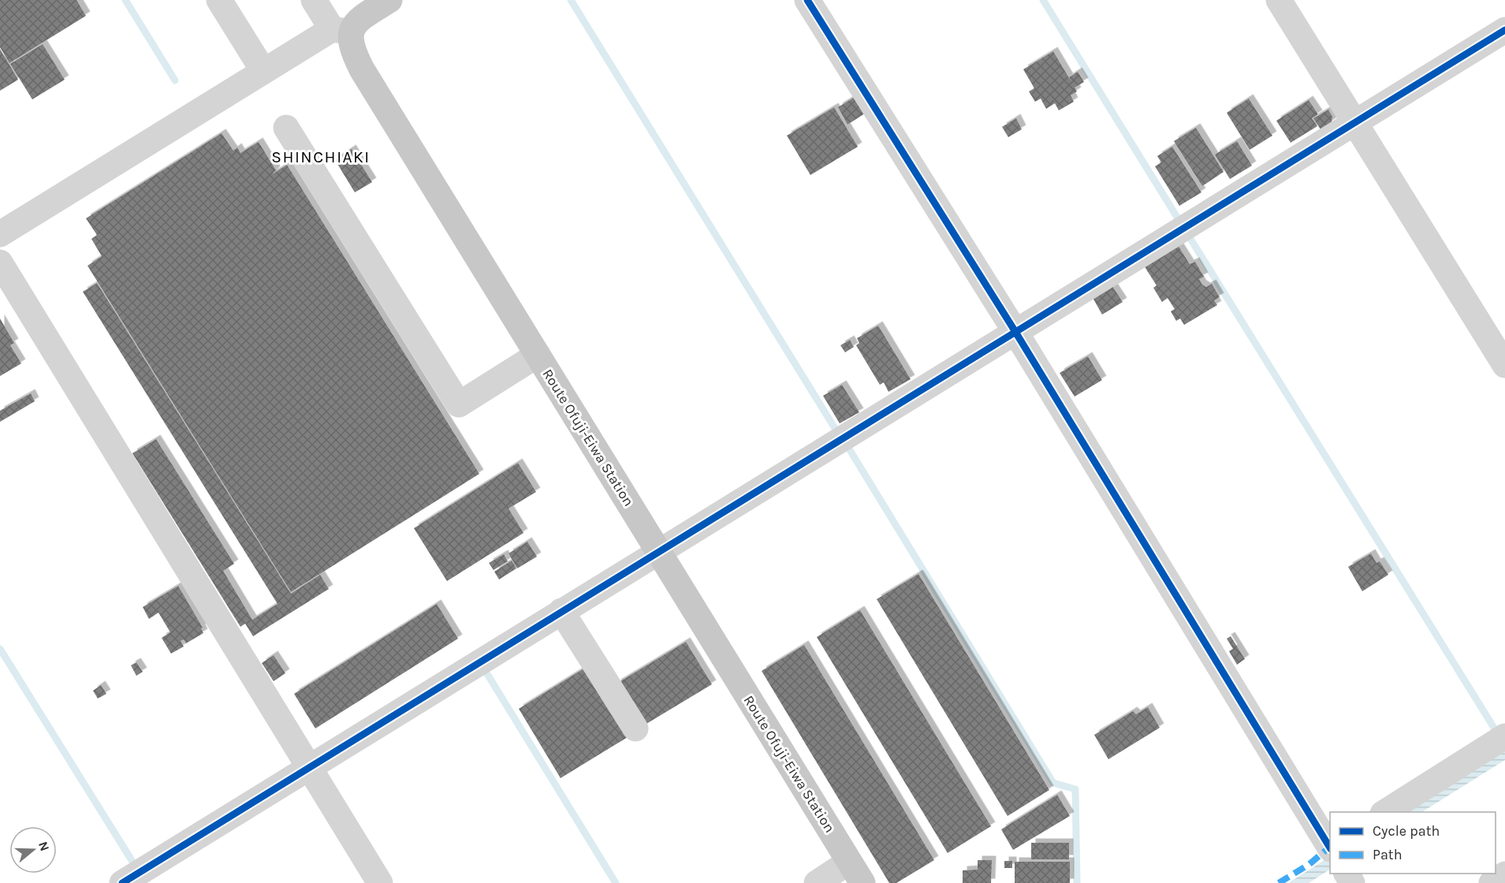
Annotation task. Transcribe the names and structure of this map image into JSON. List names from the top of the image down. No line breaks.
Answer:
{"streets":{"main road":["Route Ofuji-Eiwa Station"]},"districts":["SHINCHIAKI"],"legend":["Cycle path","Path"],"north":"right"}
